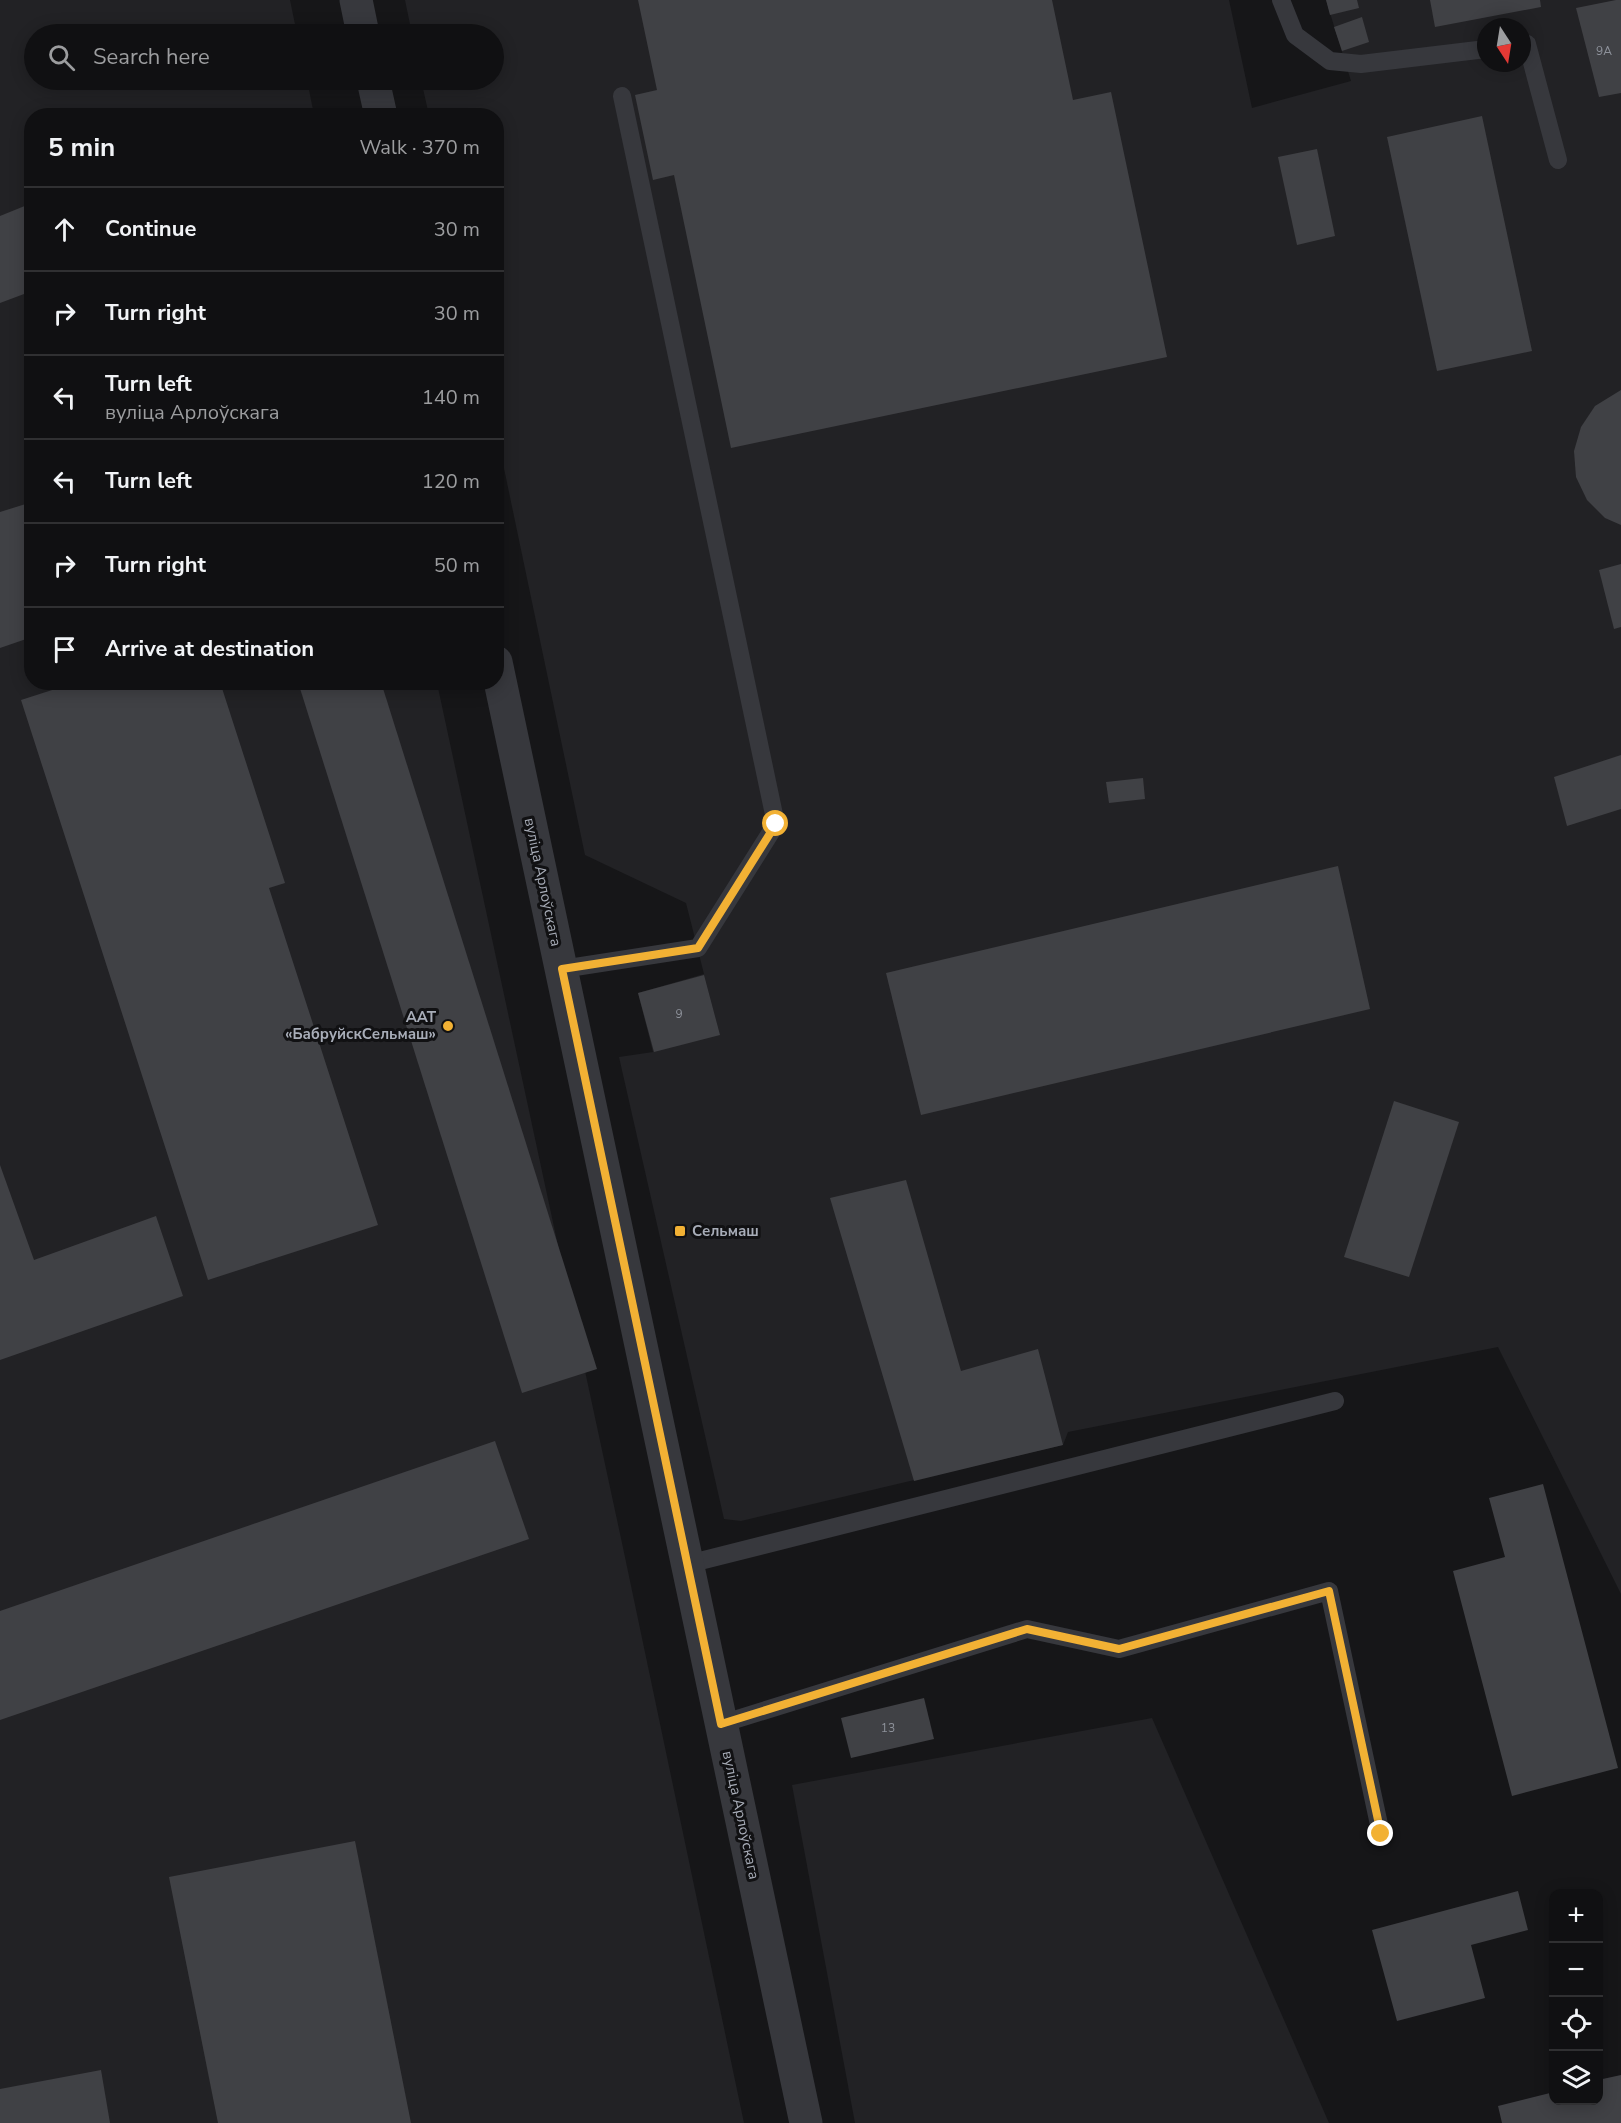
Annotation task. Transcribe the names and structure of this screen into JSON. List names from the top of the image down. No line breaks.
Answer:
{"streets":{"street":["вуліца Арлоўскага"]},"places":{"other":["ААТ «БабруйскСельмаш»"],"transit":["Сельмаш"]},"house_numbers":["9А","9","13"],"north":"bottom","page":{"search":"Search here","heading":["5 min","Walk · 370 m"],"list":[["Continue","30 m"],["Turn right","30 m"],["Turn left","вуліца Арлоўскага","140 m"],["Turn left","120 m"],["Turn right","50 m"],"Arrive at destination"],"map_buttons":["+","−"]}}
